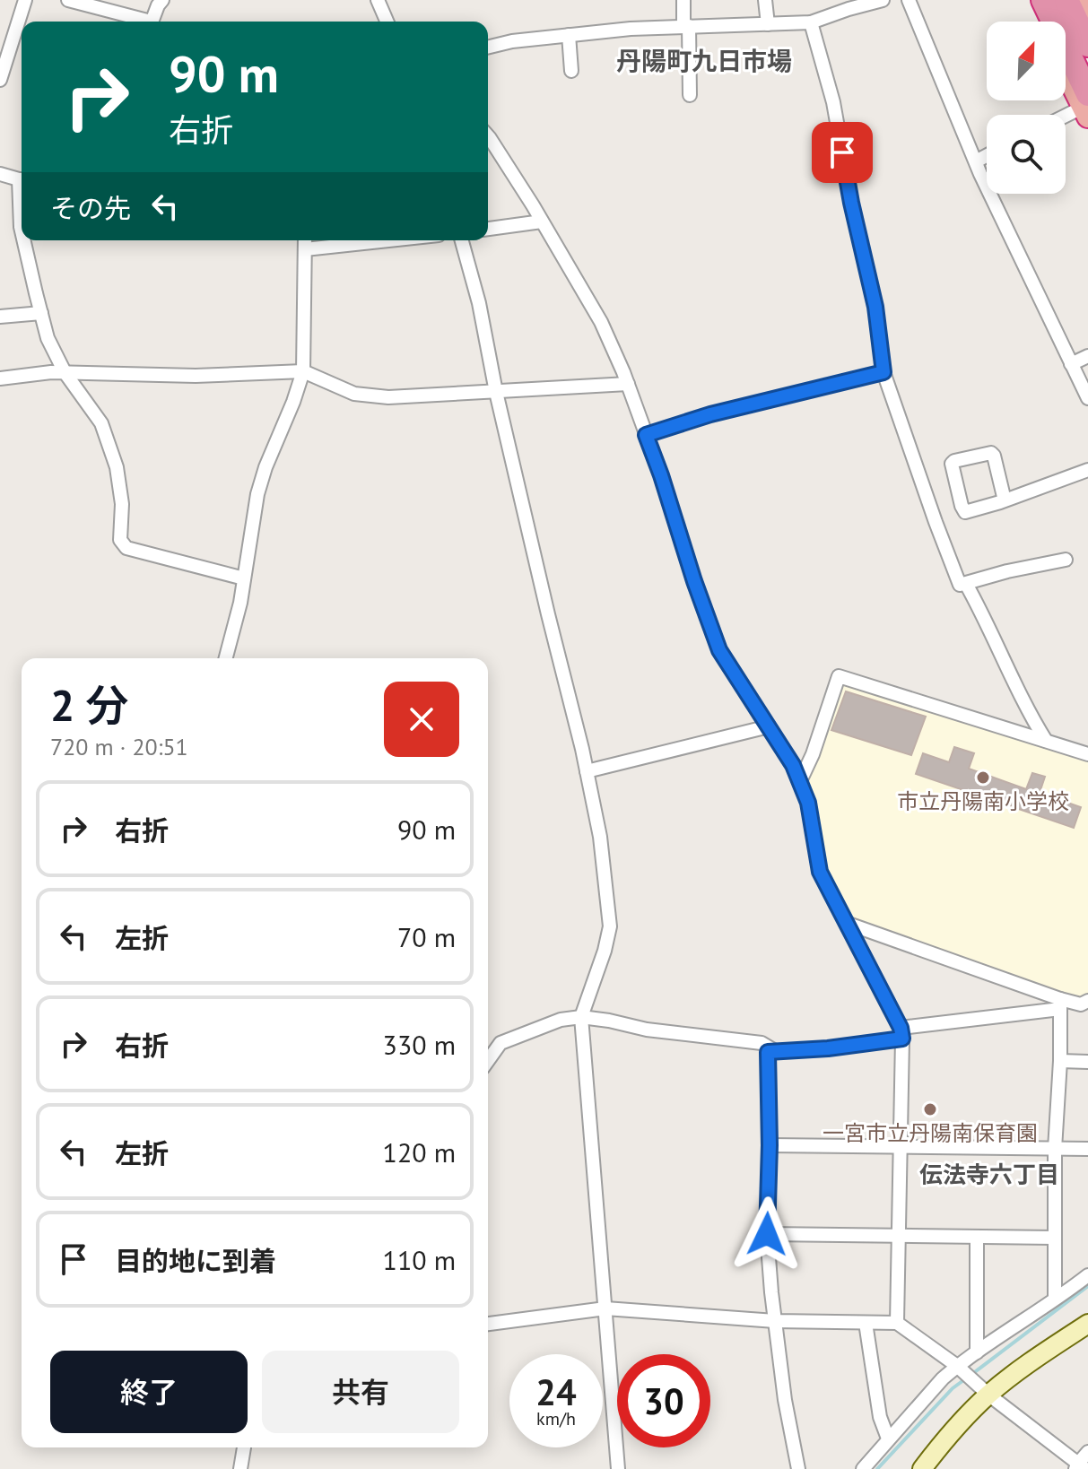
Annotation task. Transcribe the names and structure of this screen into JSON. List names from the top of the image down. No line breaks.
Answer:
{"districts":["丹陽町九日市場","伝法寺六丁目"],"places":["市立丹陽南小学校","一宮市立丹陽南保育園"],"north":"top right","page":{"turn":["90 m","右折"],"then":"その先","heading":["2 分","720 m · 20:51"],"list":[{"name":"右折","value":"90 m"},{"name":"左折","value":"70 m"},{"name":"右折","value":"330 m"},{"name":"左折","value":"120 m"},{"name":"目的地に到着","value":"110 m"}],"buttons":["終了","共有"],"speed":"24 km/h","limit":"30"}}
